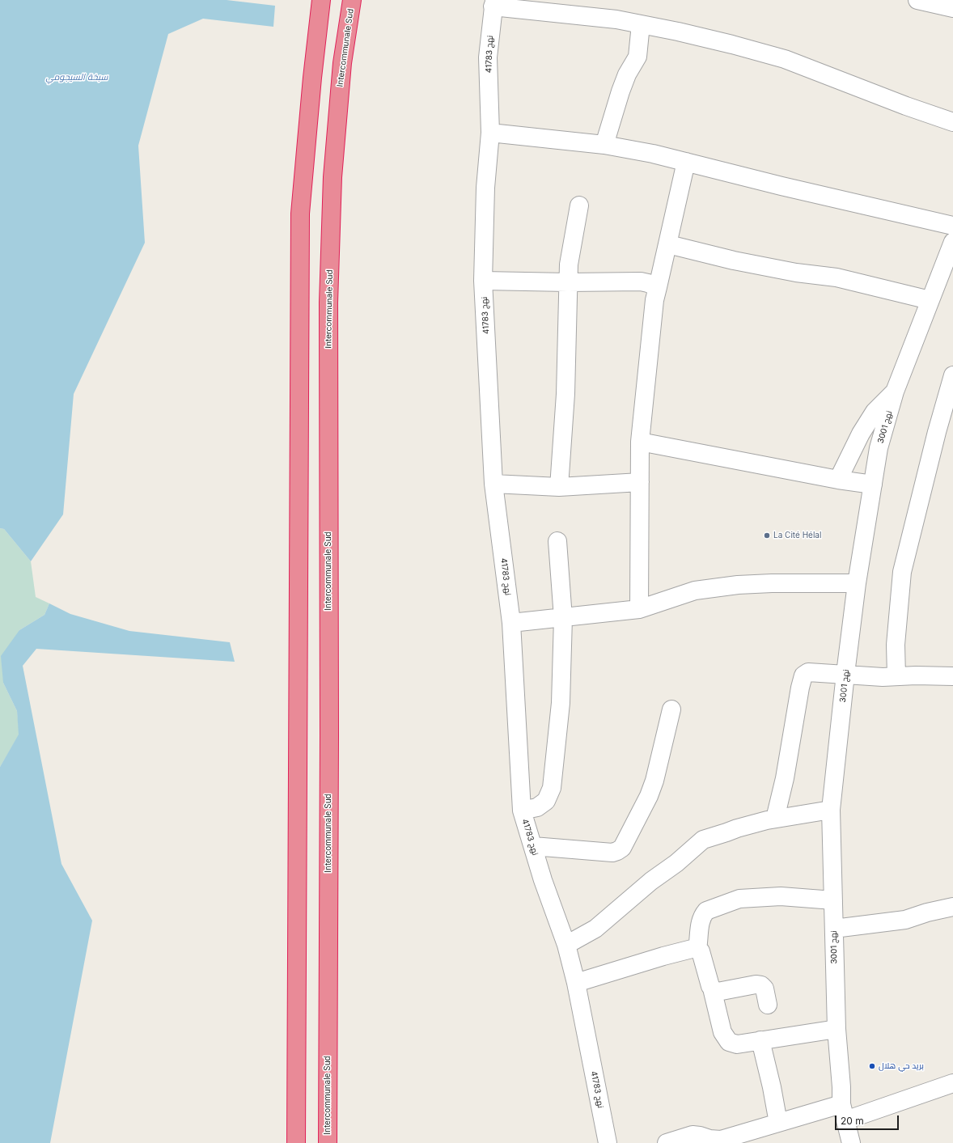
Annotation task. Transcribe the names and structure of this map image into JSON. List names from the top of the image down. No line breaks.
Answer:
{"streets":{"highway":["Intercommunale Sud"],"street":["نهج 41783","نهج 3001"]},"water":["سبخة السيجومي"],"places":["La Cité Hélal","بريد حي هلال"],"scale_bar":"20 m"}
